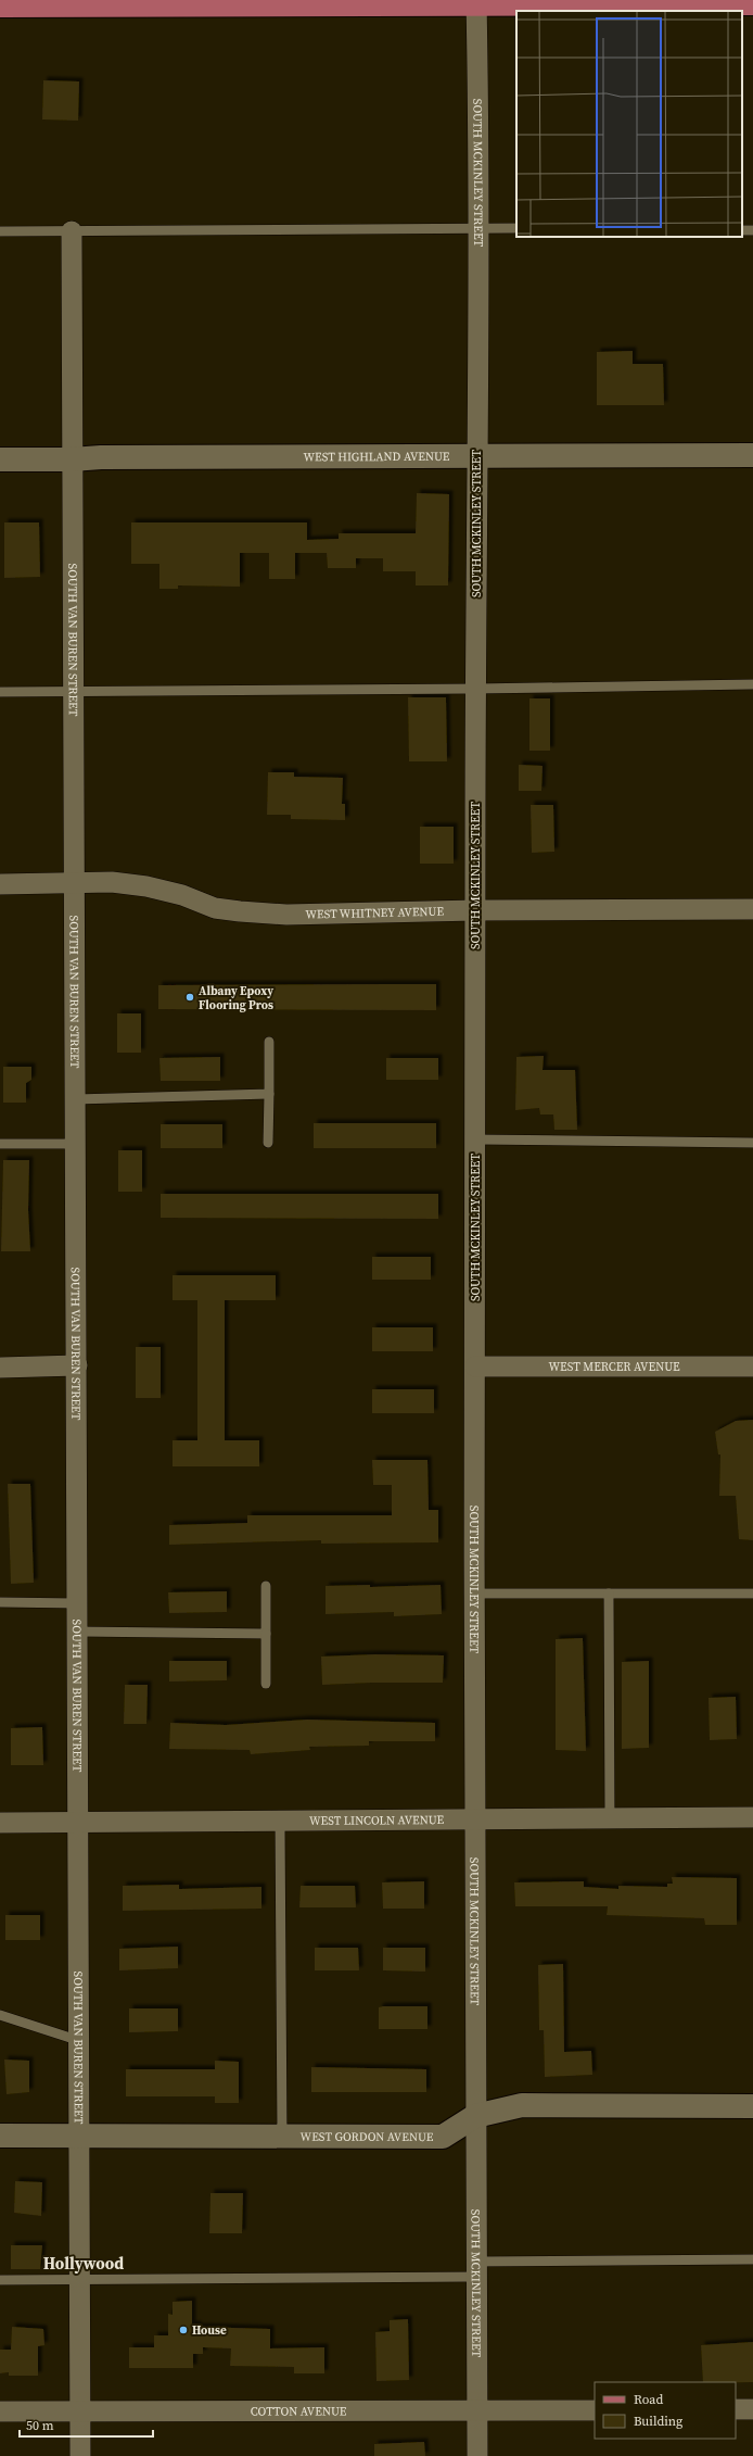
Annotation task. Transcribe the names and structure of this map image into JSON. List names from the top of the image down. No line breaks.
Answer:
{"streets":{"street":["SOUTH MCKINLEY STREET","WEST HIGHLAND AVENUE","SOUTH VAN BUREN STREET","WEST WHITNEY AVENUE","WEST MERCER AVENUE","WEST LINCOLN AVENUE","WEST GORDON AVENUE","COTTON AVENUE"]},"crossings":[["SOUTH MCKINLEY STREET","WEST HIGHLAND AVENUE"],["SOUTH MCKINLEY STREET","WEST WHITNEY AVENUE"],["SOUTH MCKINLEY STREET","WEST MERCER AVENUE"],["SOUTH MCKINLEY STREET","WEST LINCOLN AVENUE"],["SOUTH MCKINLEY STREET","WEST GORDON AVENUE"],["SOUTH MCKINLEY STREET","COTTON AVENUE"],["WEST HIGHLAND AVENUE","SOUTH VAN BUREN STREET"],["SOUTH VAN BUREN STREET","WEST WHITNEY AVENUE"],["SOUTH VAN BUREN STREET","WEST LINCOLN AVENUE"],["SOUTH VAN BUREN STREET","WEST GORDON AVENUE"],["SOUTH VAN BUREN STREET","COTTON AVENUE"]],"districts":["Hollywood"],"places":["Albany Epoxy Flooring Pros","House"],"legend":["Road","Building"],"scale_bar":"50 m"}
